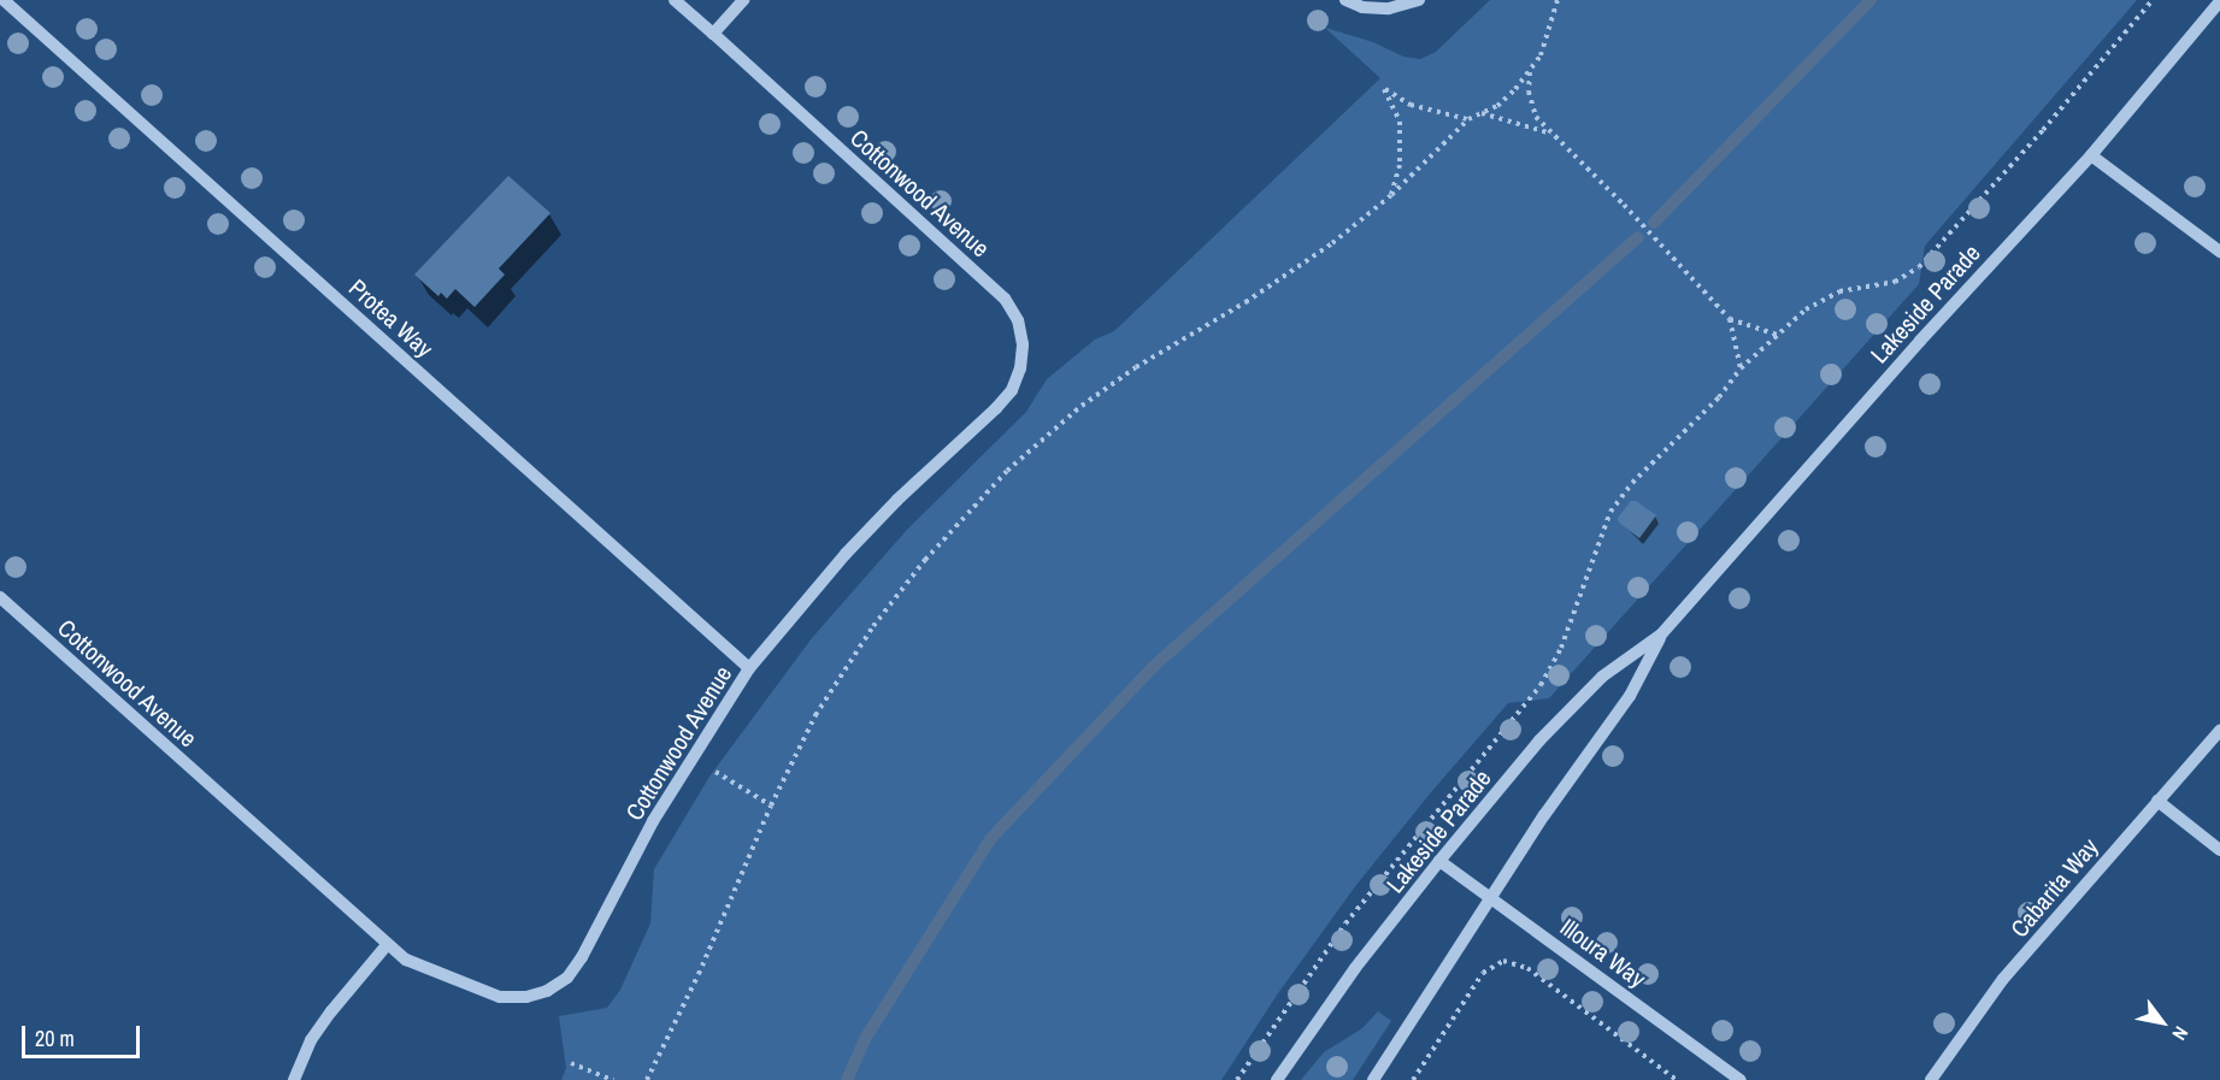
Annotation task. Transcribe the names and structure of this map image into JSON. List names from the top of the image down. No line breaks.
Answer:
{"streets":{"street":["Cottonwood Avenue","Lakeside Parade","Protea Way","Cabarita Way","Illoura Way"]},"crossings":[["Cottonwood Avenue","Protea Way"],["Lakeside Parade","Illoura Way"]],"scale_bar":"20 m","north":"bottom right"}
